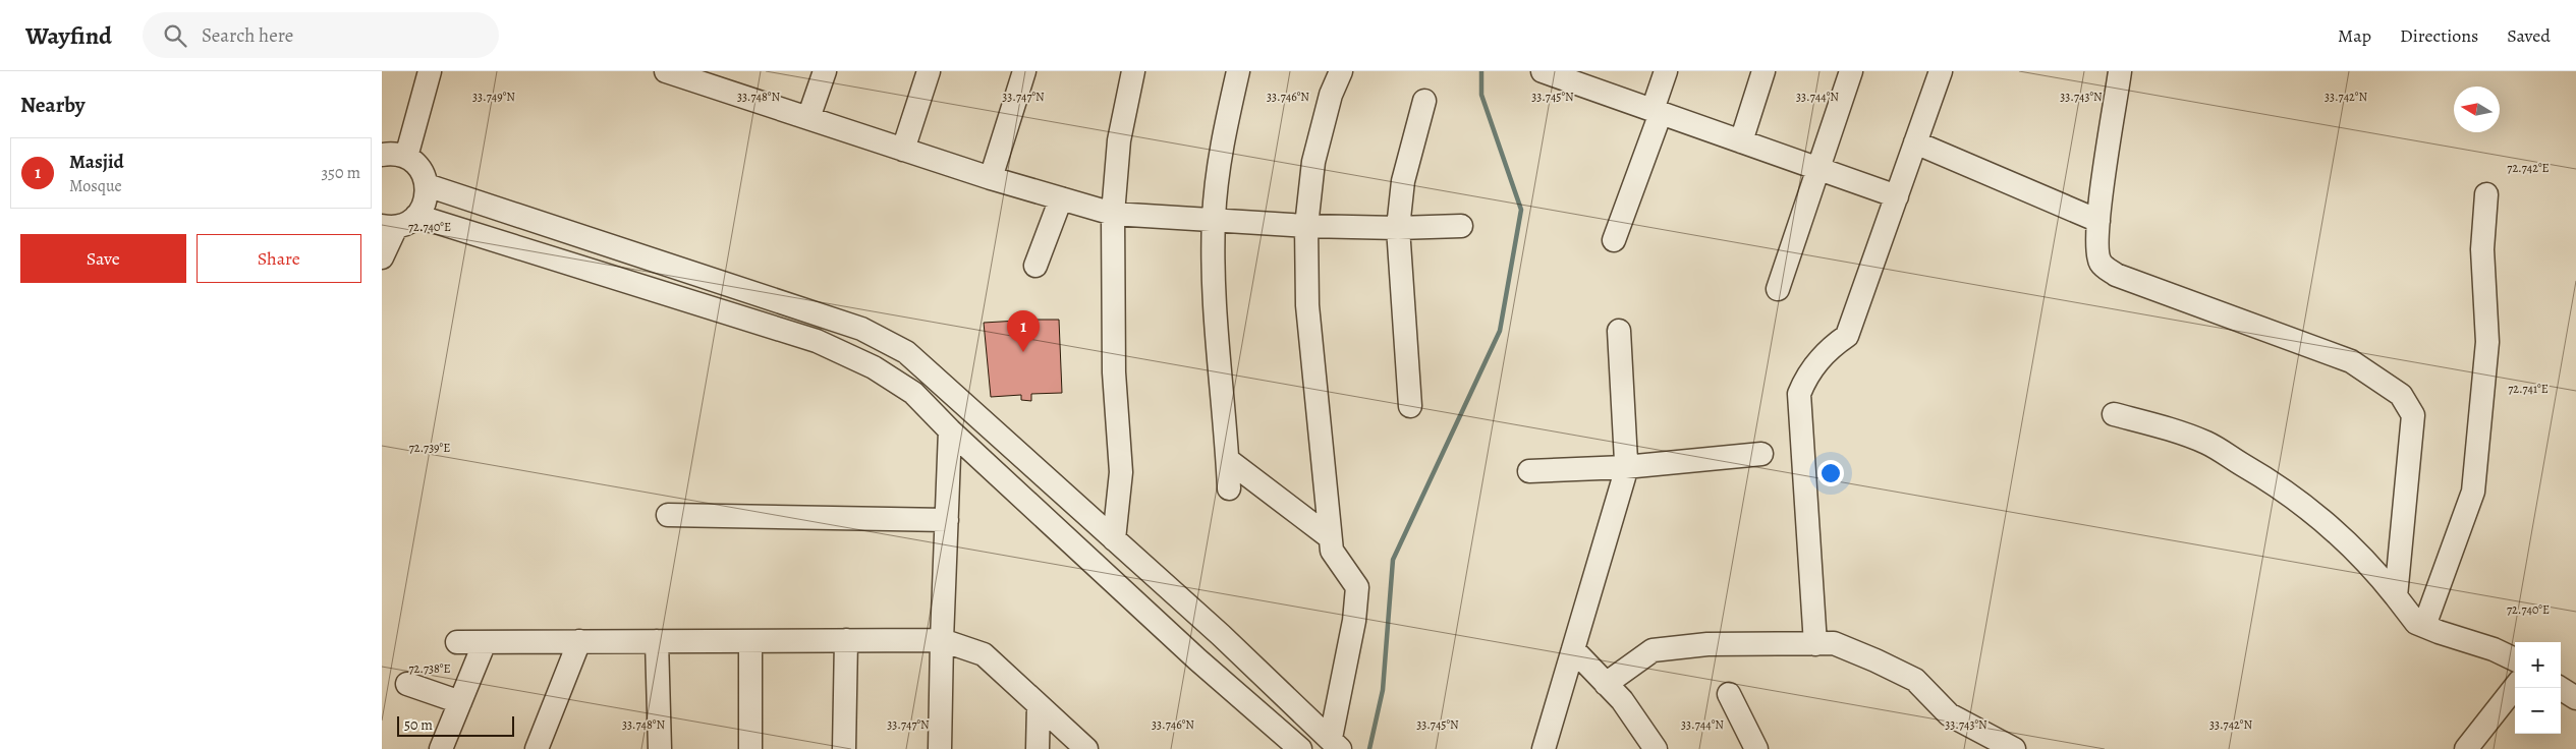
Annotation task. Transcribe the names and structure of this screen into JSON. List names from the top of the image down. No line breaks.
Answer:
{"scale_bar":"50 m","north":"left","page":{"header":"Wayfind","search":"Search here","nav":["Map","Directions","Saved"],"heading":"Nearby","list":[{"mark":"1","name":"Masjid","note":"Mosque","value":"350 m"}],"buttons":["Save","Share"],"pins":"1","map_buttons":["+","−"],"scale":"50 m"},"coordinates":["33.749°N","33.748°N","33.747°N","33.746°N","33.745°N","33.744°N","33.743°N","33.742°N","72.742°E","72.740°E","72.741°E","72.739°E","72.738°E"]}
